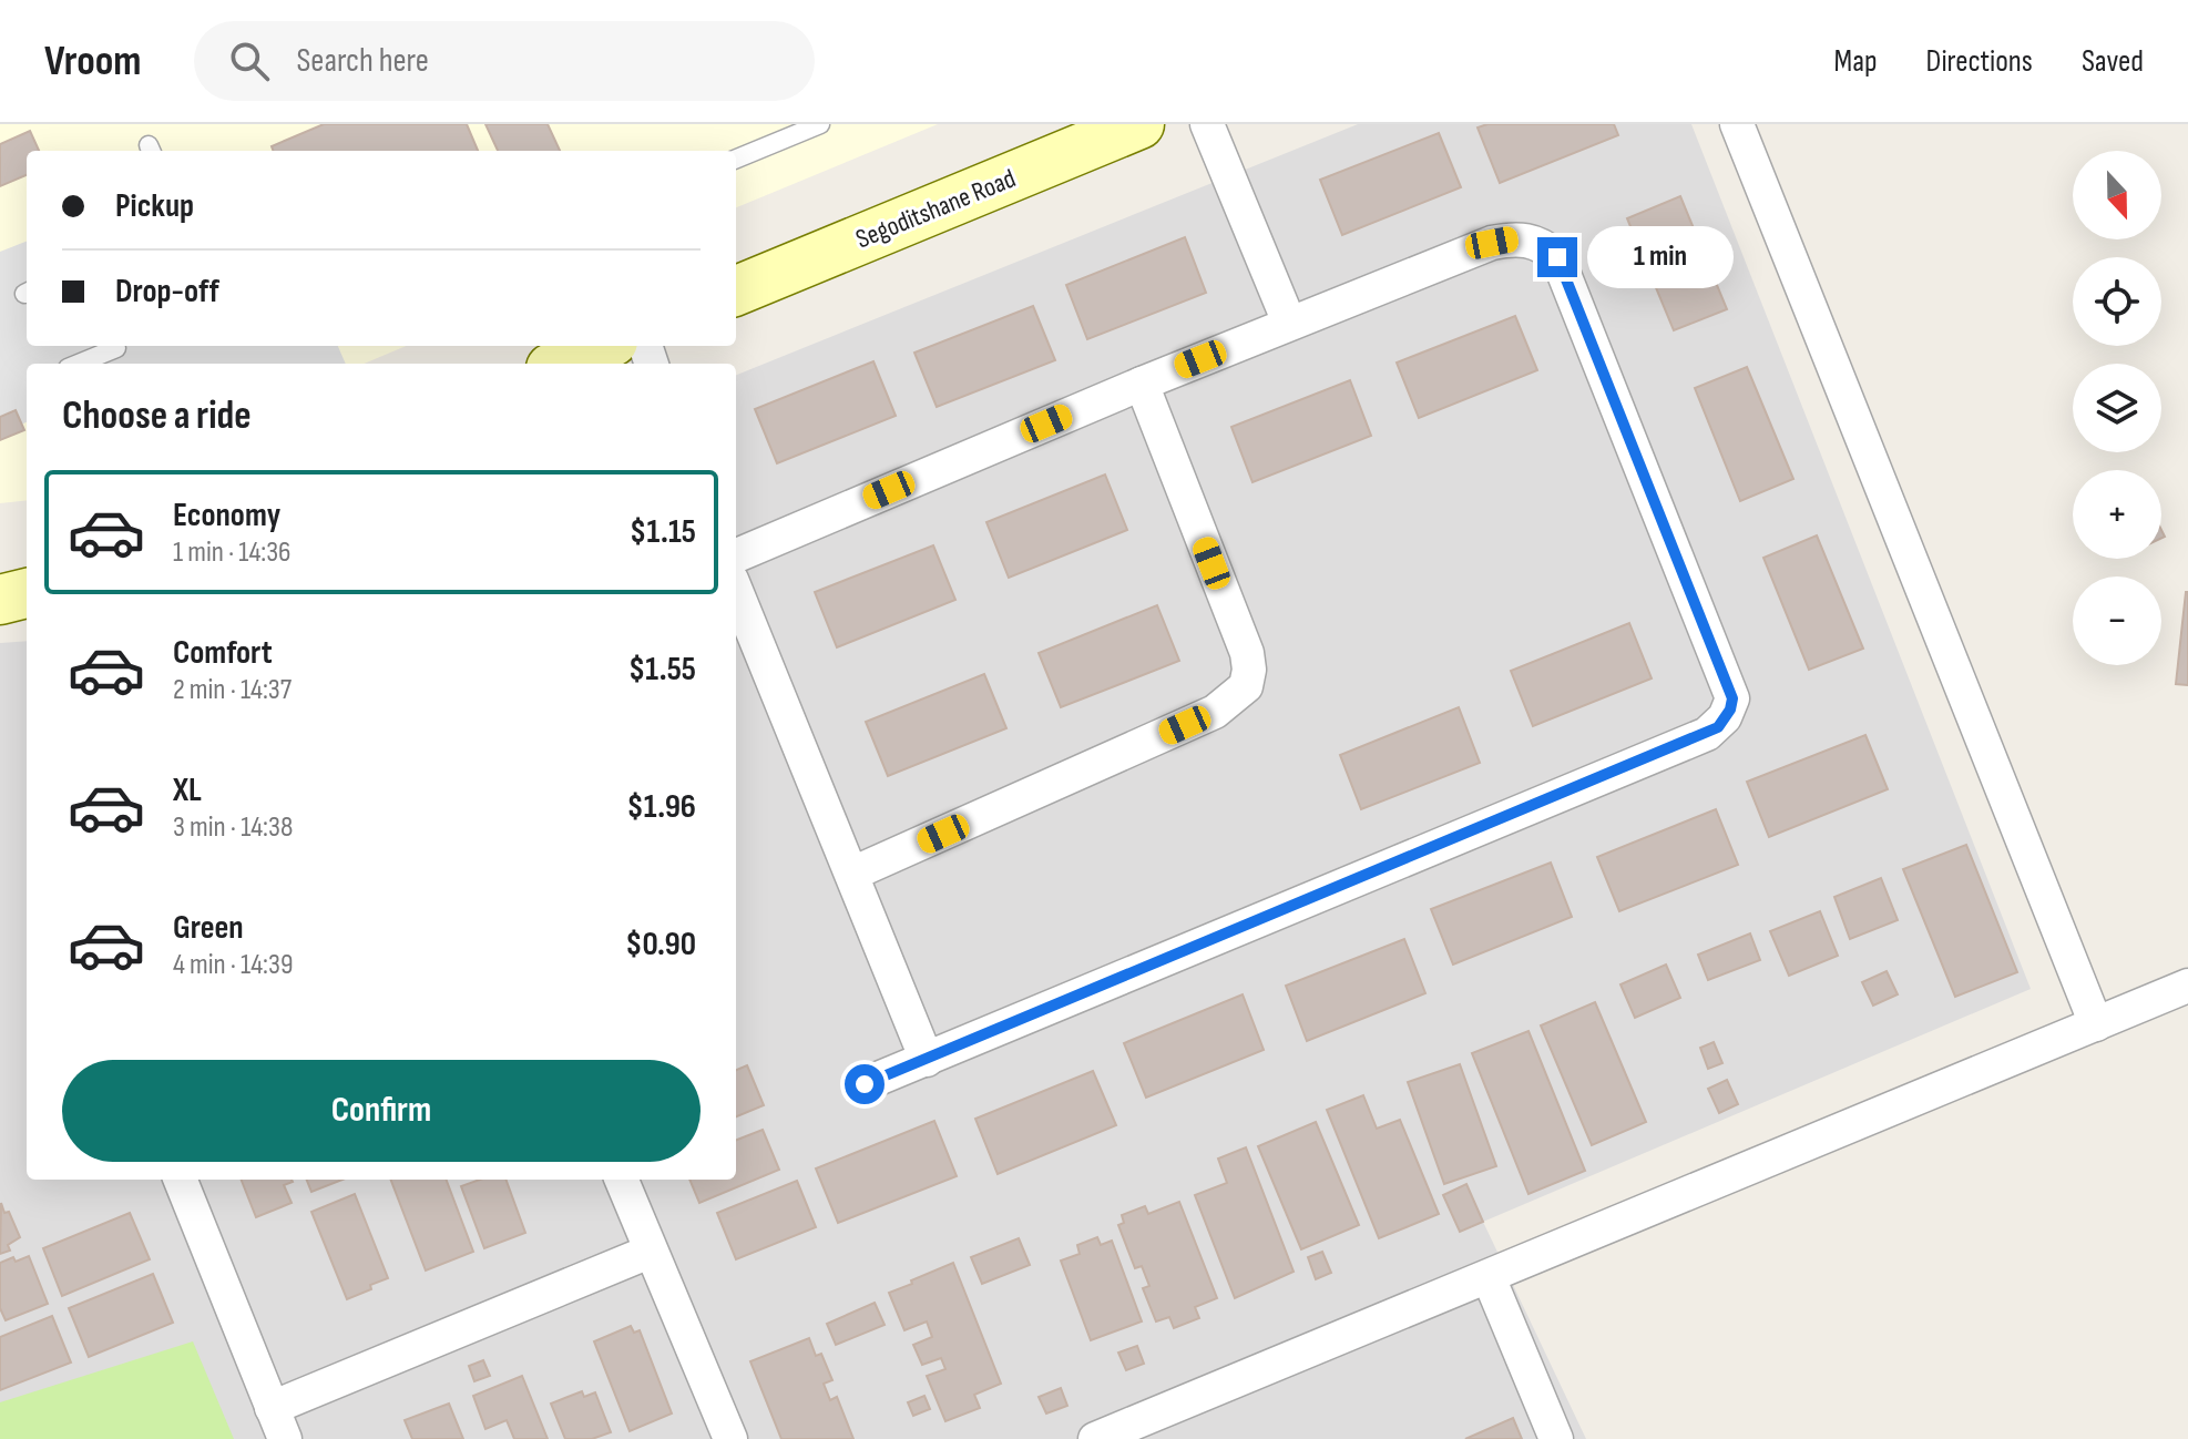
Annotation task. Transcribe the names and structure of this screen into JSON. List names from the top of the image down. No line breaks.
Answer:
{"streets":{"street":["Segoditshane Road"]},"north":"bottom","page":{"header":"Vroom","search":"Search here","nav":["Map","Directions","Saved"],"map_buttons":["+","−"],"banner":["Pickup","Drop-off"],"bubble":"1 min","heading":"Choose a ride","list":[{"name":"Economy","note":"1 min · 14:36","value":"$1.15"},{"name":"Comfort","note":"2 min · 14:37","value":"$1.55"},{"name":"XL","note":"3 min · 14:38","value":"$1.96"},{"name":"Green","note":"4 min · 14:39","value":"$0.90"}],"buttons":"Confirm"}}
